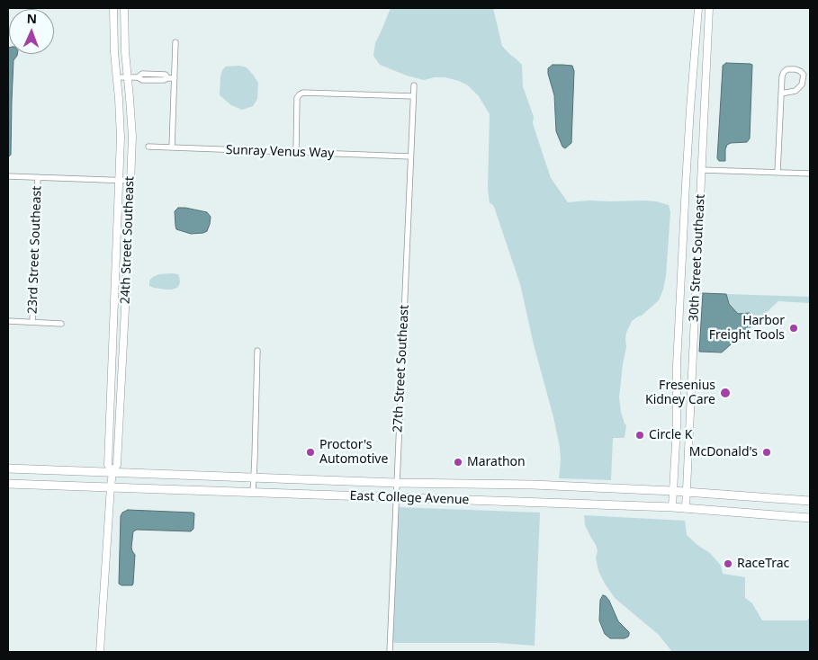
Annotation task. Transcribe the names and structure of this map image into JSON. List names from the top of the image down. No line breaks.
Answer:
{"streets":{"main road":["East College Avenue"],"street":["Sunray Venus Way","24th Street Southeast","23rd Street Southeast","30th Street Southeast","27th Street Southeast"]},"crossings":[["Sunray Venus Way","27th Street Southeast"],["24th Street Southeast","East College Avenue"],["30th Street Southeast","East College Avenue"],["27th Street Southeast","East College Avenue"]],"places":["Harbor Freight Tools","Fresenius Kidney Care","Circle K","Proctor's Automotive","McDonald's","Marathon","RaceTrac"],"north":"top"}
